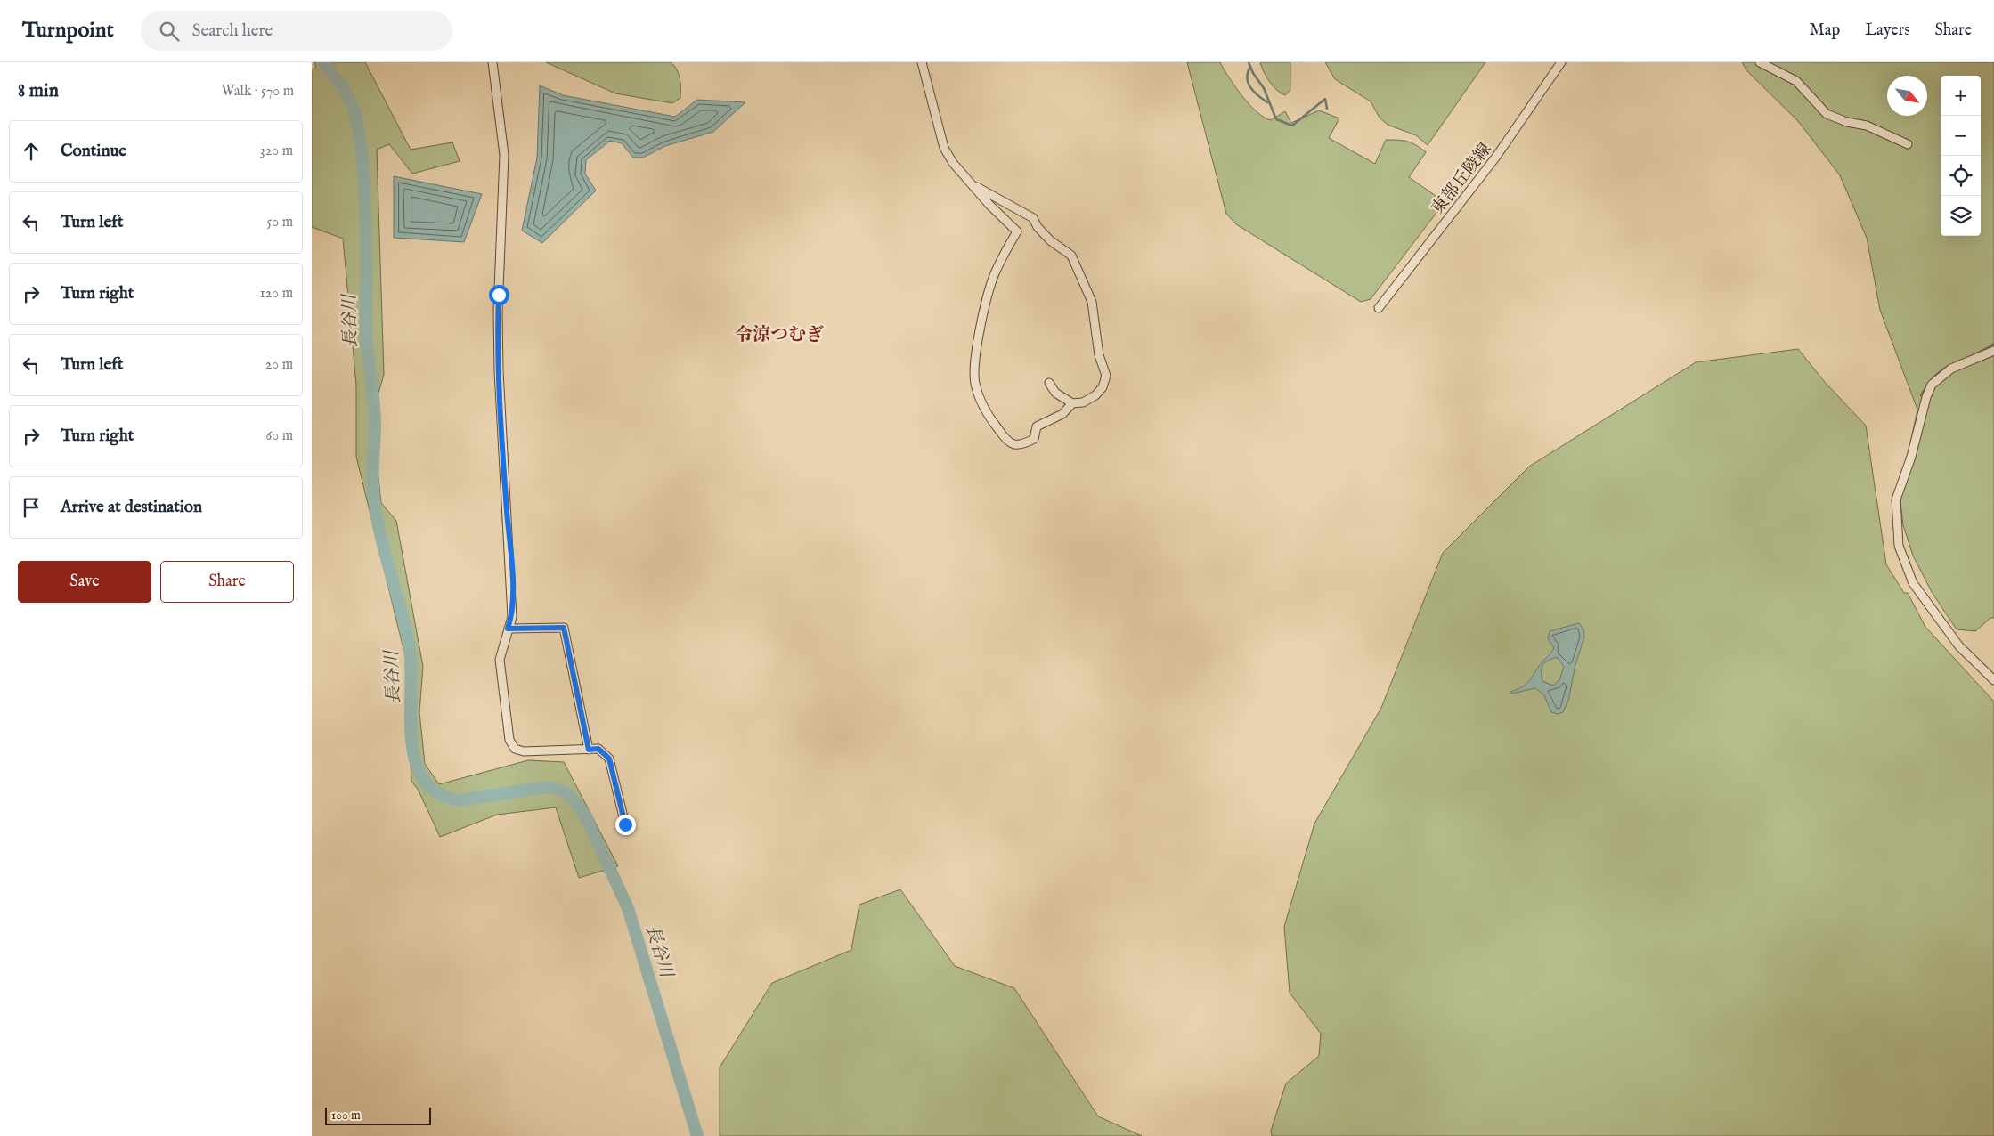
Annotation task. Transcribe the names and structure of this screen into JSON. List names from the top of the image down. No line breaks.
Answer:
{"streets":{"street":["東部丘陵線"]},"districts":["令涼つむぎ"],"water":["長谷川"],"scale_bar":"100 m","north":"bottom right","page":{"header":"Turnpoint","search":"Search here","nav":["Map","Layers","Share"],"heading":["8 min","Walk · 570 m"],"map_buttons":["+","−"],"list":[["Continue","320 m"],["Turn left","50 m"],["Turn right","120 m"],["Turn left","20 m"],["Turn right","60 m"],"Arrive at destination"],"buttons":["Save","Share"],"scale":"100 m"}}
